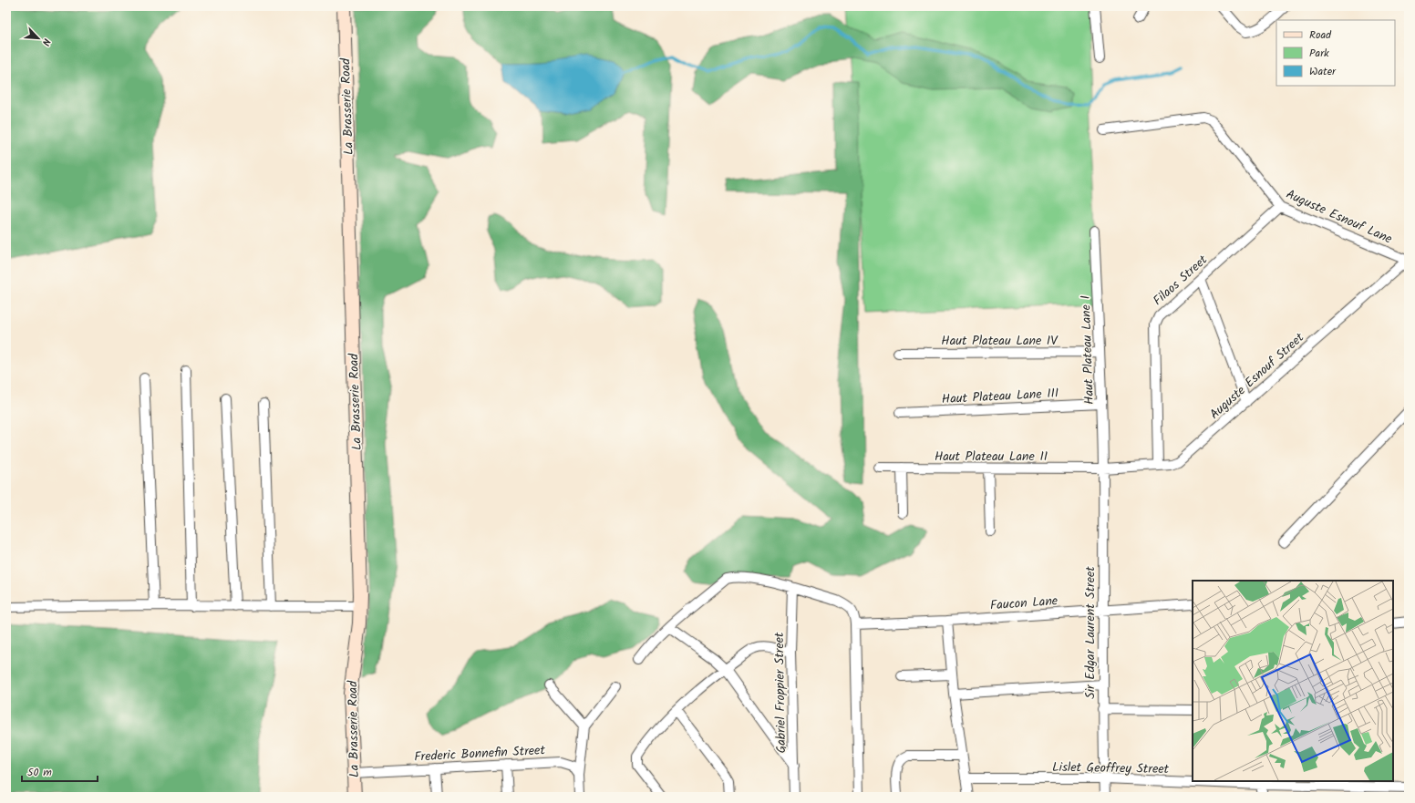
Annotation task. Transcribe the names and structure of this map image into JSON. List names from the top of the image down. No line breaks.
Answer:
{"streets":{"main road":["La Brasserie Road"],"street":["Auguste Esnouf Lane","Filaos Street","Haut Plateau Lane IV","Haut Plateau Lane I","Auguste Esnouf Street","Haut Plateau Lane III","Haut Plateau Lane II","Faucon Lane","Sir Edgar Laurent Street","Gabriel Froppier Street","Frederic Bonnefin Street","Lislet Geoffrey Street"]},"crossings":[["La Brasserie Road","Frederic Bonnefin Street"],["Auguste Esnouf Lane","Filaos Street"],["Auguste Esnouf Lane","Auguste Esnouf Street"],["Filaos Street","Auguste Esnouf Street"],["Haut Plateau Lane IV","Haut Plateau Lane I"],["Haut Plateau Lane I","Auguste Esnouf Street"],["Haut Plateau Lane I","Haut Plateau Lane III"],["Haut Plateau Lane I","Haut Plateau Lane II"],["Haut Plateau Lane I","Sir Edgar Laurent Street"],["Auguste Esnouf Street","Haut Plateau Lane II"],["Auguste Esnouf Street","Sir Edgar Laurent Street"],["Haut Plateau Lane II","Sir Edgar Laurent Street"],["Faucon Lane","Sir Edgar Laurent Street"],["Sir Edgar Laurent Street","Lislet Geoffrey Street"]],"legend":["Road","Park","Water"],"scale_bar":"50 m","north":"bottom right"}
